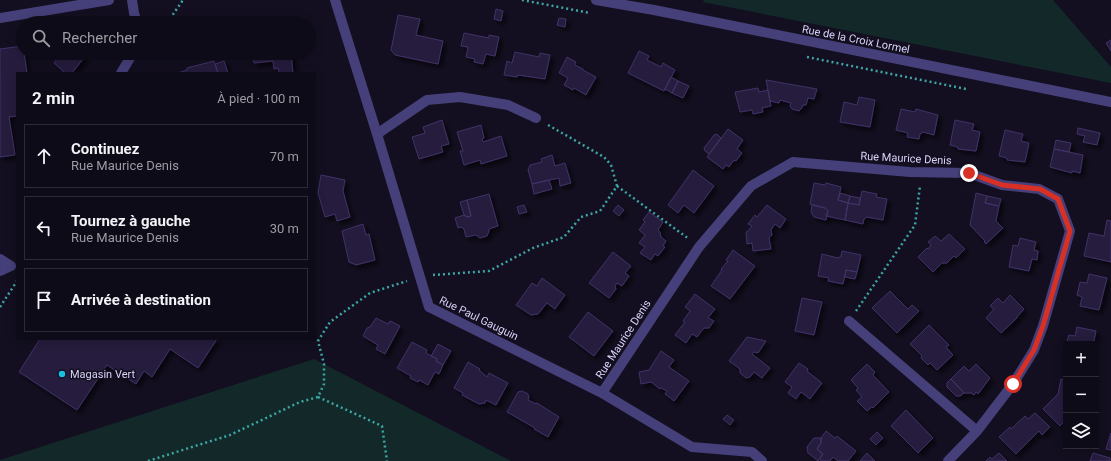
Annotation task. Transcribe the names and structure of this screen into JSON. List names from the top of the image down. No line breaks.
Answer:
{"streets":{"street":["Rue de la Croix Lormel","Rue Maurice Denis","Rue Paul Gauguin"]},"crossings":[["Rue Maurice Denis","Rue Paul Gauguin"]],"places":["Magasin Vert"],"page":{"search":"Rechercher","heading":["2 min","À pied · 100 m"],"list":[["Continuez","Rue Maurice Denis","70 m"],["Tournez à gauche","Rue Maurice Denis","30 m"],"Arrivée à destination"],"map_buttons":["+","−"]}}
